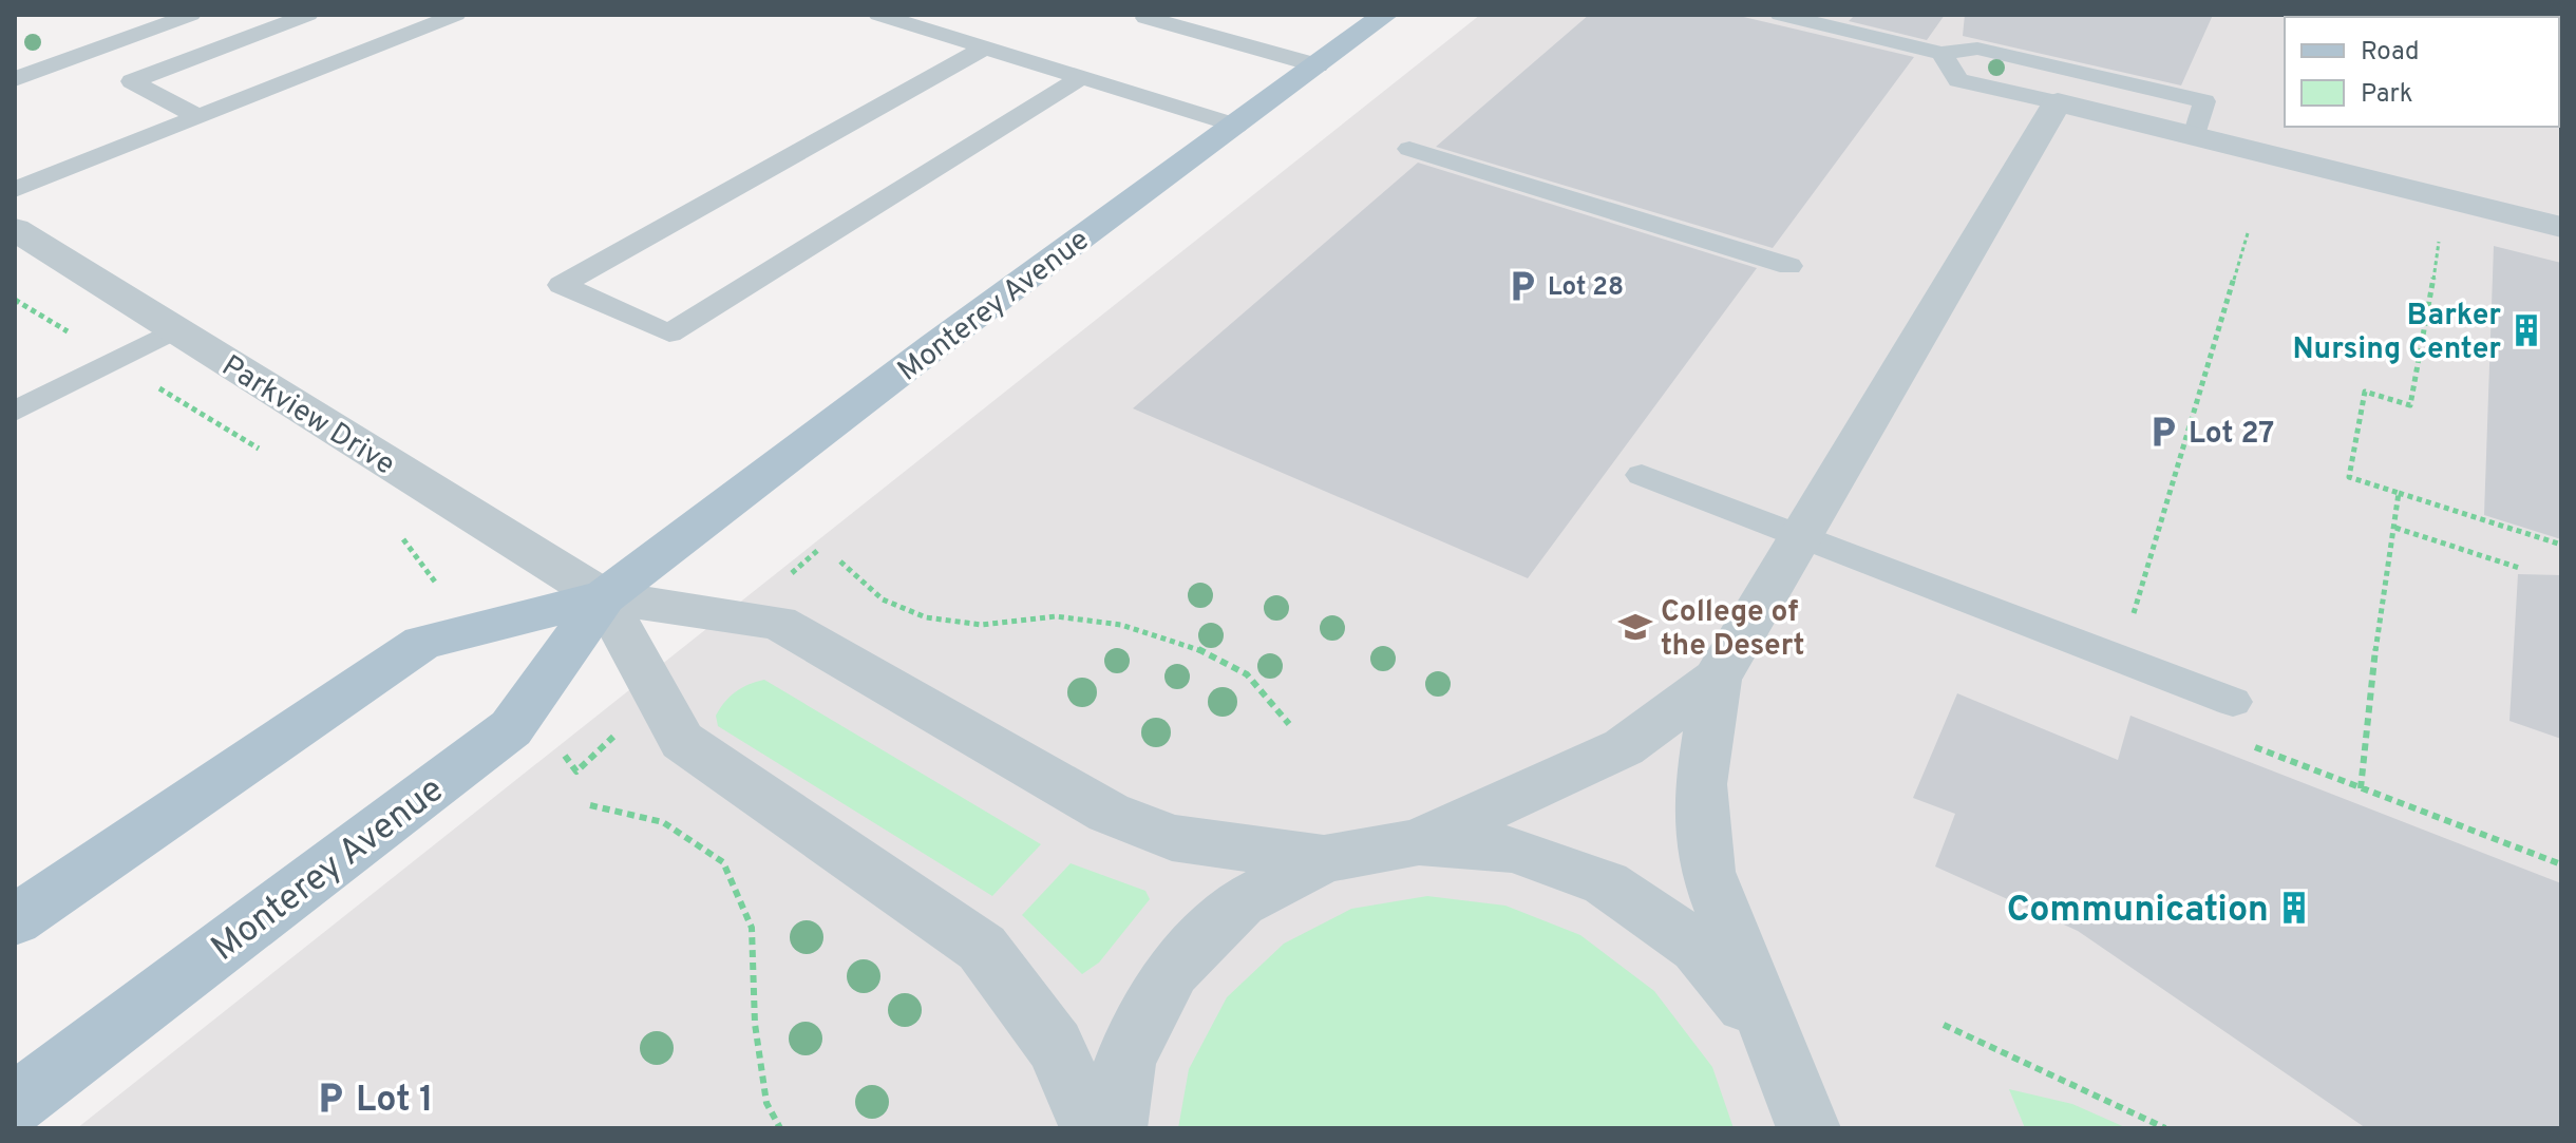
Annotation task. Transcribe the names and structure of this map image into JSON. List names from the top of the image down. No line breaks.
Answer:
{"streets":{"main road":["Monterey Avenue"],"street":["Parkview Drive"]},"crossings":[["Monterey Avenue","Parkview Drive"]],"places":{"parking":["Lot 28","Lot 27","Lot 1"],"building":["Barker Nursing Center","Communication"],"school or university":["College of the Desert"]},"legend":["Road","Park"]}
